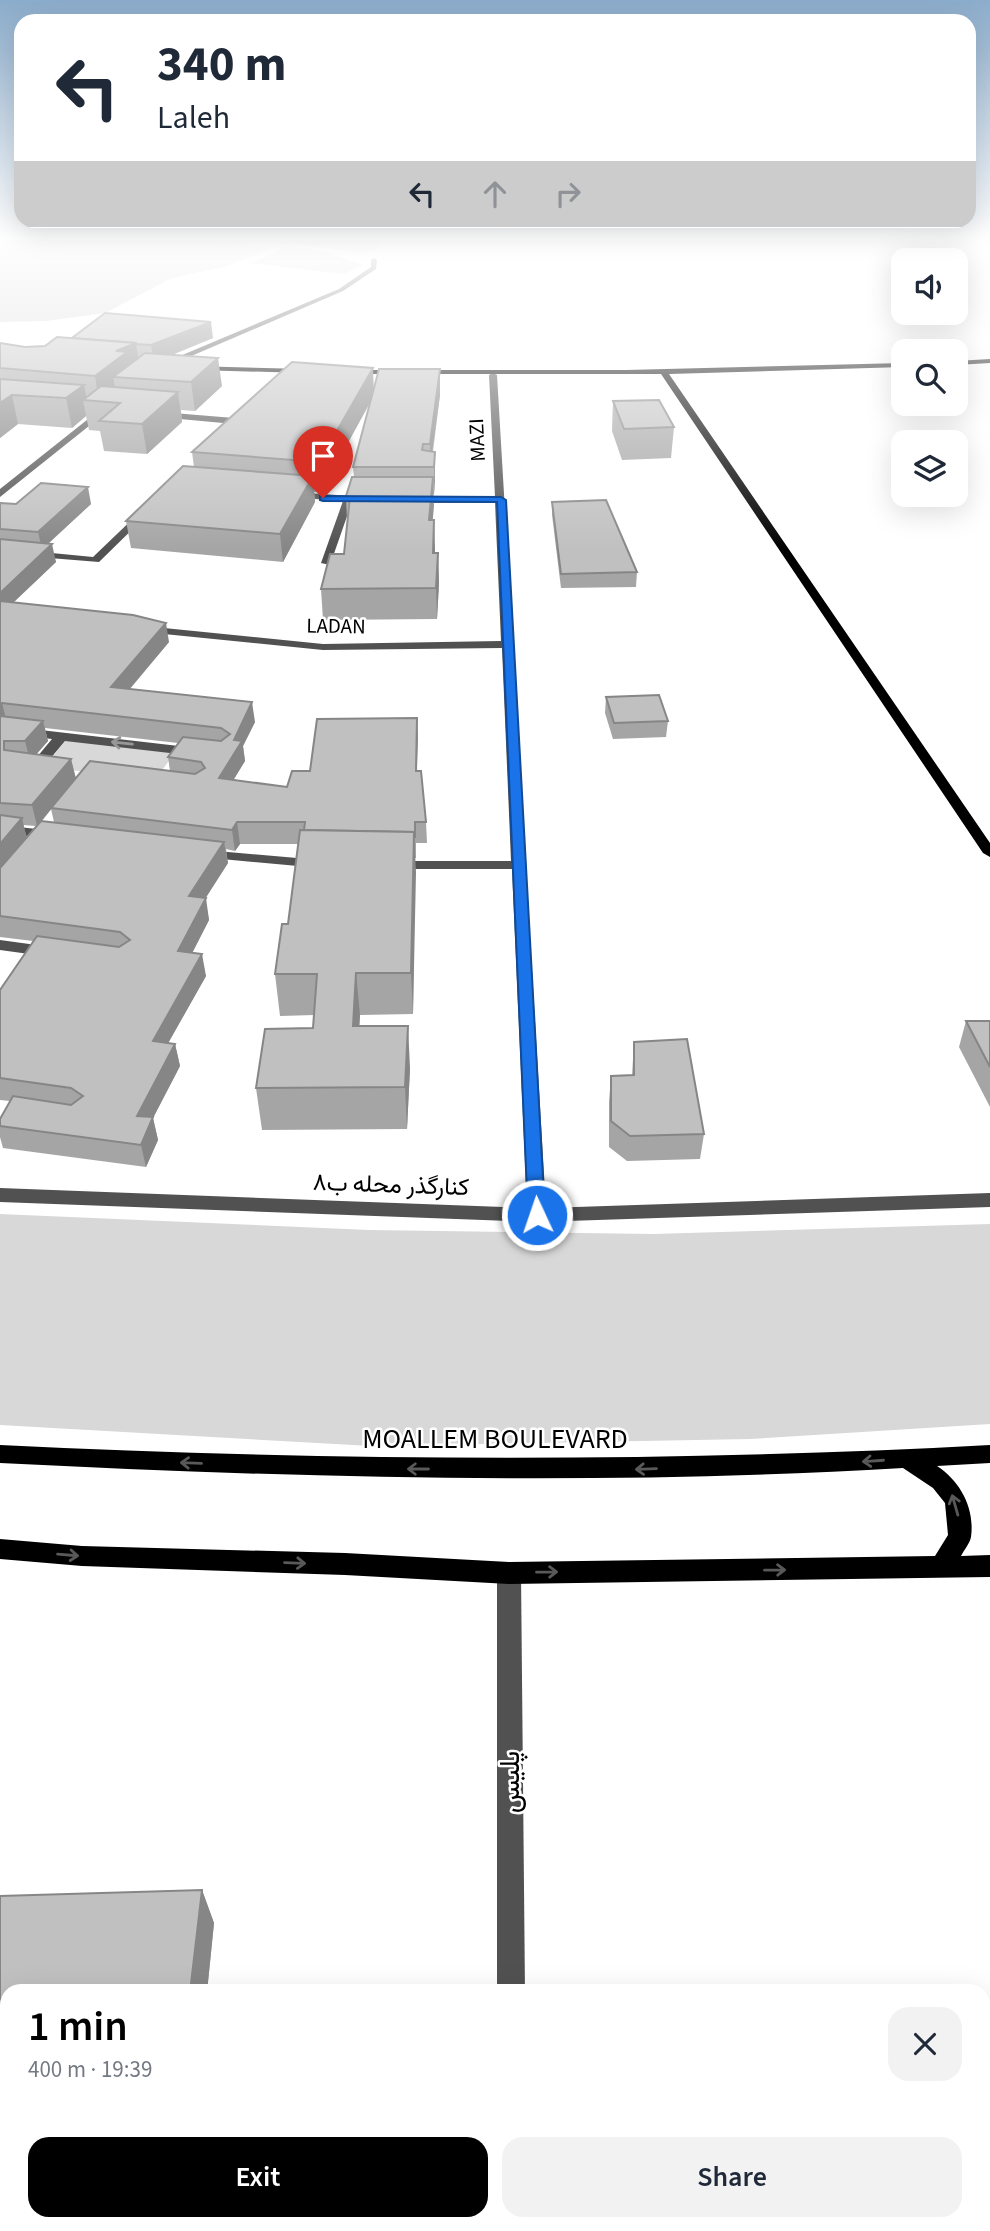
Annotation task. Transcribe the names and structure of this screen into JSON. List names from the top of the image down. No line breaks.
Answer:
{"streets":{"main road":["MOALLEM BOULEVARD"],"street":["MAZI","LADAN","کنارگذر محله ب۸","پلیس"]},"crossings":[["MAZI","LADAN"],["MAZI","کنارگذر محله ب۸"]],"page":{"turn":["340 m","Laleh"],"heading":["1 min","400 m · 19:39"],"buttons":["Exit","Share"]}}
